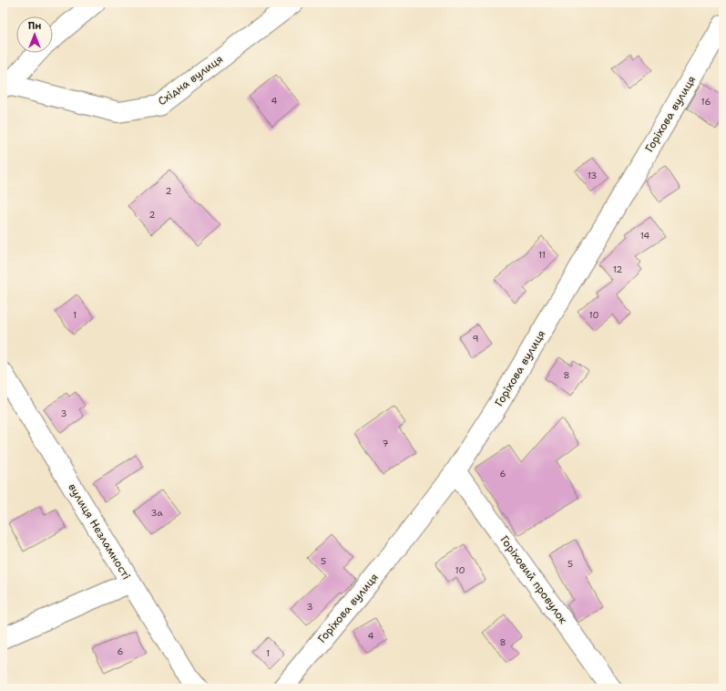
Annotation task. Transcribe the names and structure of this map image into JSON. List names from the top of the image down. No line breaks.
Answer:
{"streets":{"street":["Східна вулиця","Горіхова вулиця","вулиця Незламності","Горіховий провулок"]},"crossings":[["Горіхова вулиця","Горіховий провулок"]],"house_numbers":["4","16","13","2","2","14","11","12","1","10","9","8","3","7","6","3а","5","5","10","3","4","8","6","1"],"north":"top"}
